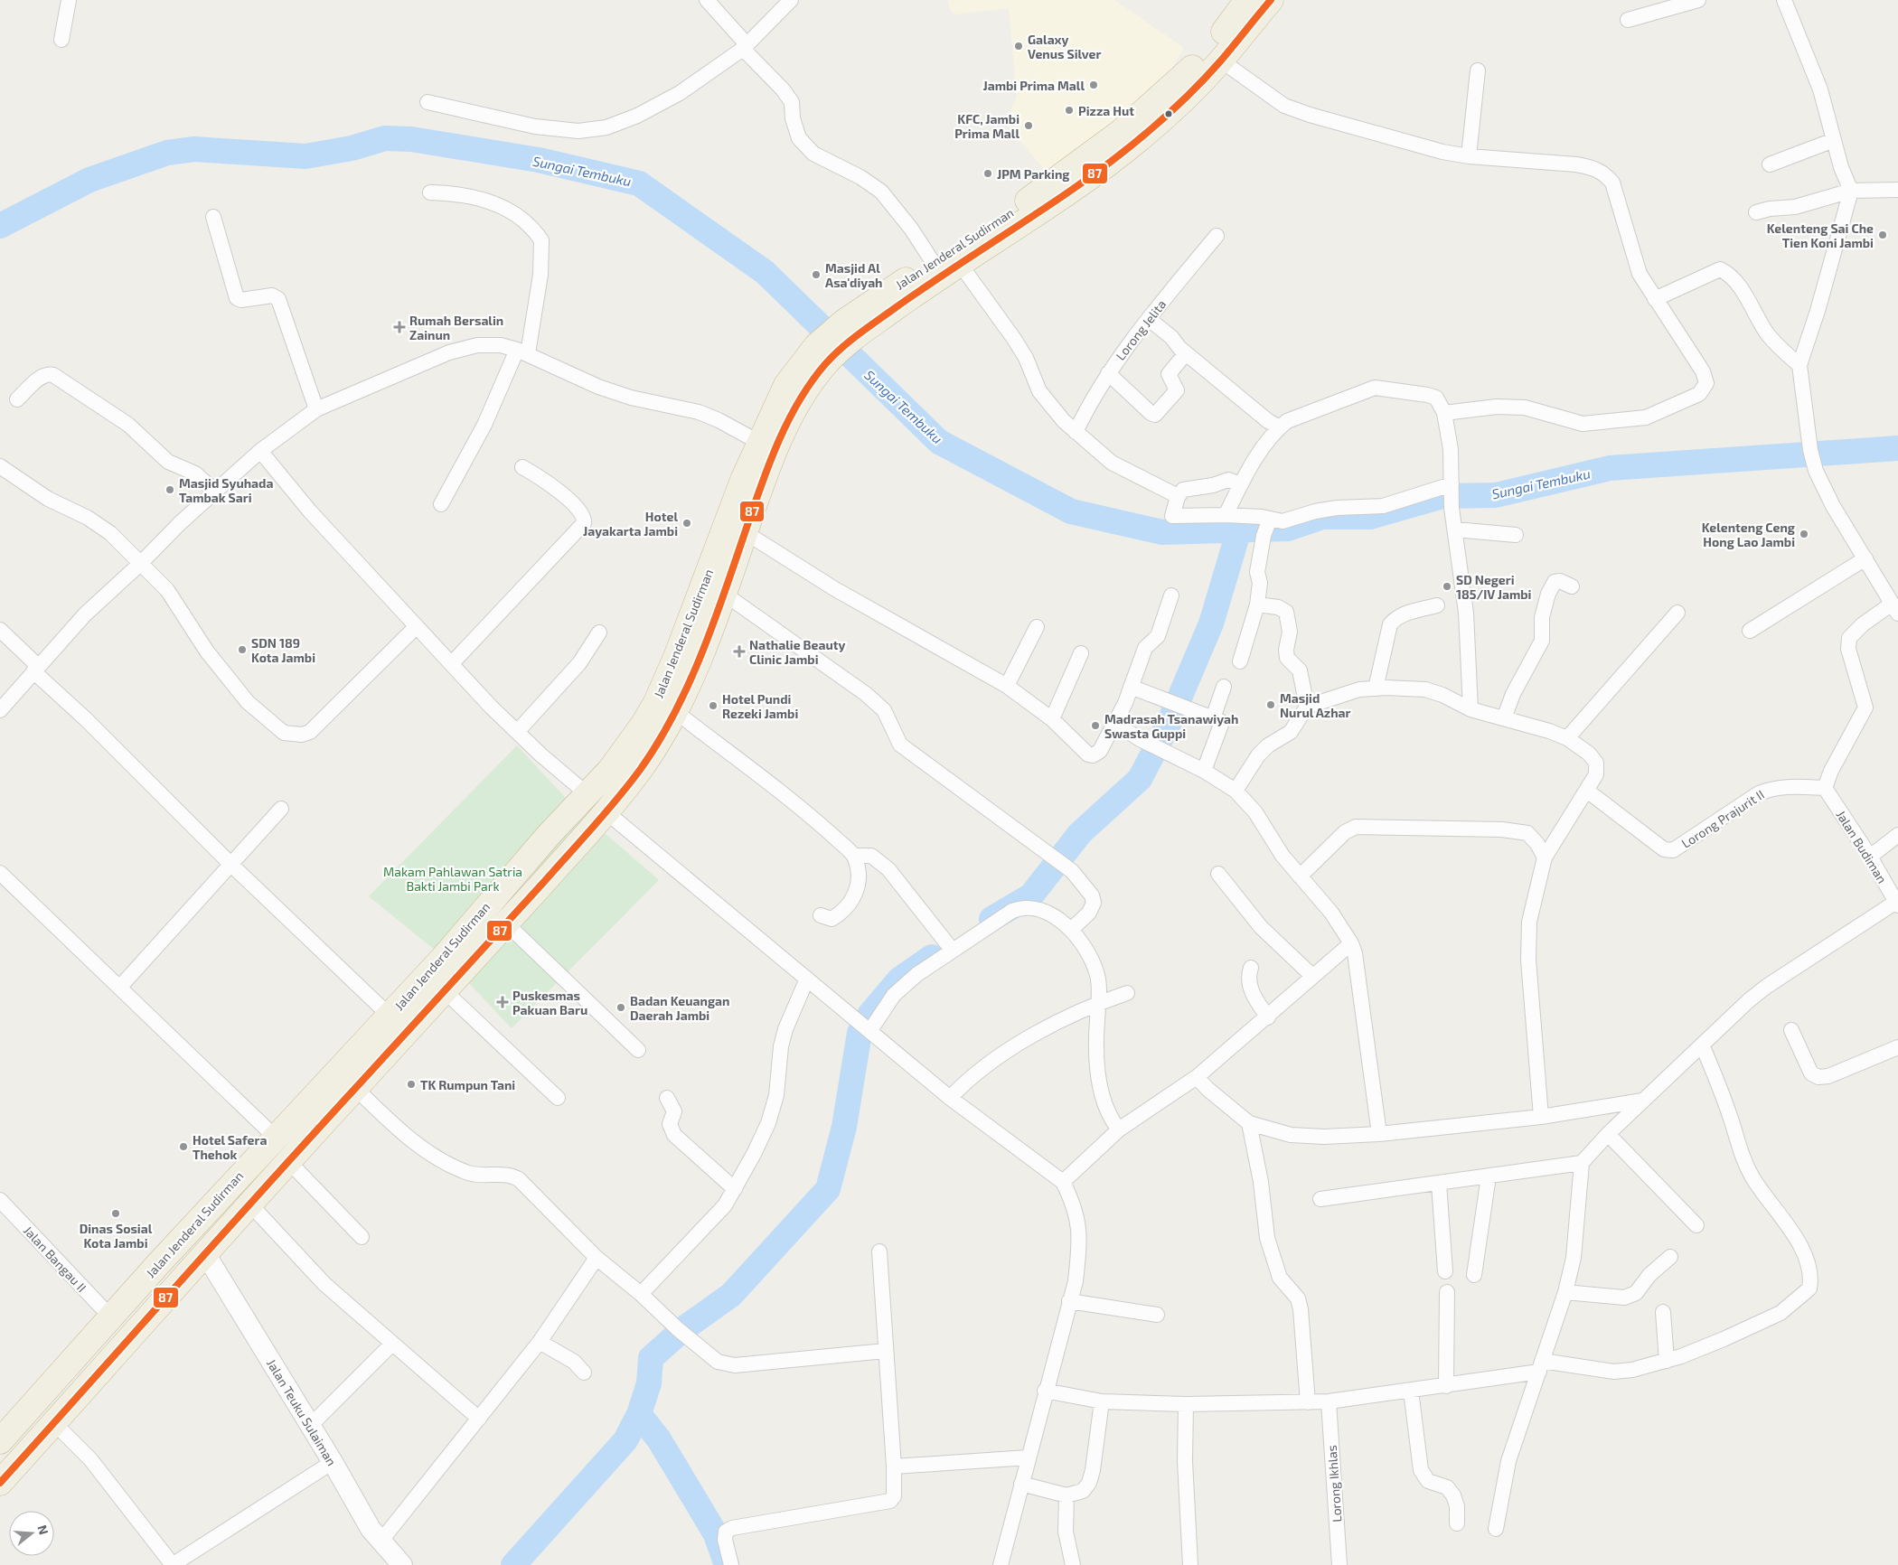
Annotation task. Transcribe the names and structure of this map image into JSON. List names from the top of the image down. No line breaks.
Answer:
{"streets":{"highway":["Jalan Jenderal Sudirman"],"street":["Lorong Jelita","Lorong Prajurit II","Jalan Budiman","Jalan Bangau II","Jalan Teuku Sulaiman","Lorong Ikhlas"]},"crossings":[["Jalan Jenderal Sudirman","Jalan Bangau II"],["Jalan Jenderal Sudirman","Jalan Teuku Sulaiman"],["Lorong Prajurit II","Jalan Budiman"]],"water":["Sungai Tembuku"],"parks":["Makam Pahlawan Satria Bakti Jambi Park"],"places":{"other":["Galaxy Venus Silver","Jambi Prima Mall","Pizza Hut","KFC, Jambi Prima Mall","JPM Parking","Kelenteng Sai Che Tien Koni Jambi","Masjid Al Asa'diyah","Masjid Syuhada Tambak Sari","Hotel Jayakarta Jambi","Kelenteng Ceng Hong Lao Jambi","SD Negeri 185/IV Jambi","SDN 189 Kota Jambi","Masjid Nurul Azhar","Hotel Pundi Rezeki Jambi","Madrasah Tsanawiyah Swasta Guppi","Badan Keuangan Daerah Jambi","TK Rumpun Tani","Hotel Safera Thehok","Dinas Sosial Kota Jambi"],"health":["Rumah Bersalin Zainun","Nathalie Beauty Clinic Jambi","Puskesmas Pakuan Baru"]},"lines":["transit line 87"],"north":"right"}
